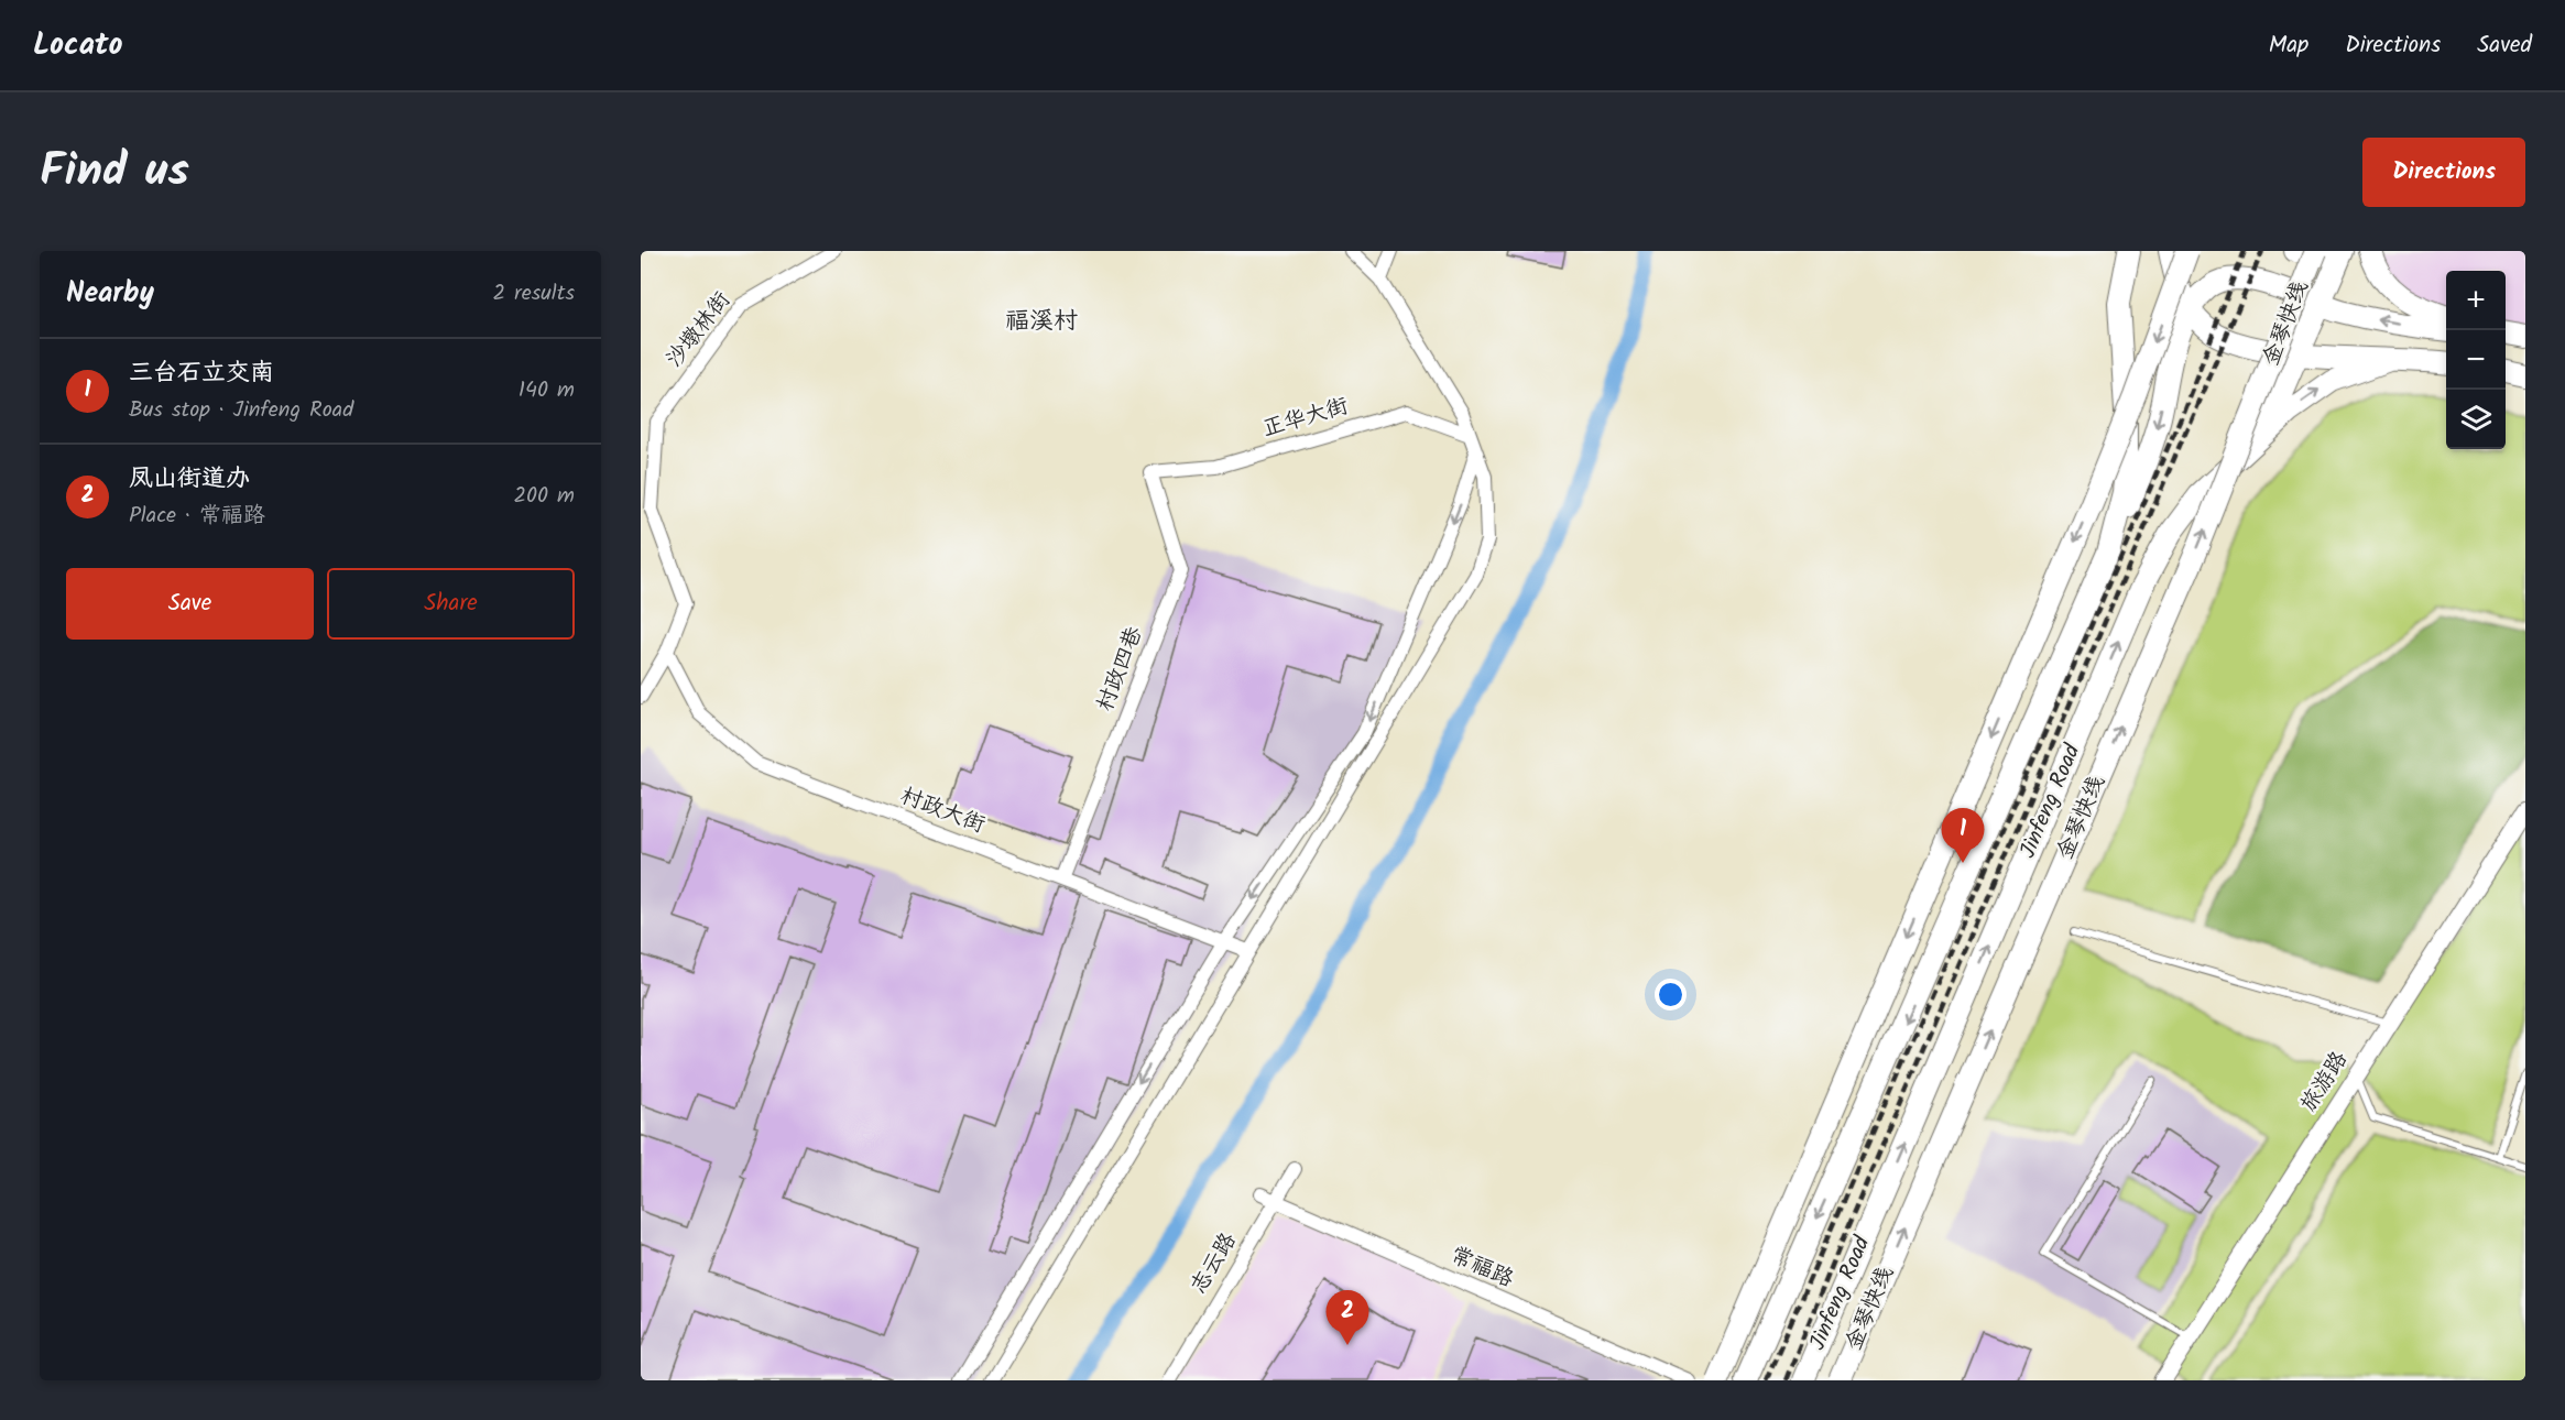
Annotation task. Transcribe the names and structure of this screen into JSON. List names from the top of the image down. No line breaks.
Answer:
{"streets":{"main road":["金琴快线","Jinfeng Road"],"street":["沙墩林街","正华大街","村政四巷","村政大街","旅游路","志云路","常福路"]},"crossings":[["沙墩林街","村政大街"],["正华大街","村政四巷"],["村政四巷","村政大街"],["志云路","常福路"]],"districts":["福溪村"],"page":{"header":"Locato","nav":["Map","Directions","Saved"],"title":"Find us","buttons":["Directions",["Save","Share"]],"heading":["Nearby","2 results"],"map_buttons":["+","−"],"list":[{"mark":"1","name":"三台石立交南","note":"Bus stop · Jinfeng Road","value":"140 m"},{"mark":"2","name":"凤山街道办","note":"Place · 常福路","value":"200 m"}],"pins":["1","2"]}}
